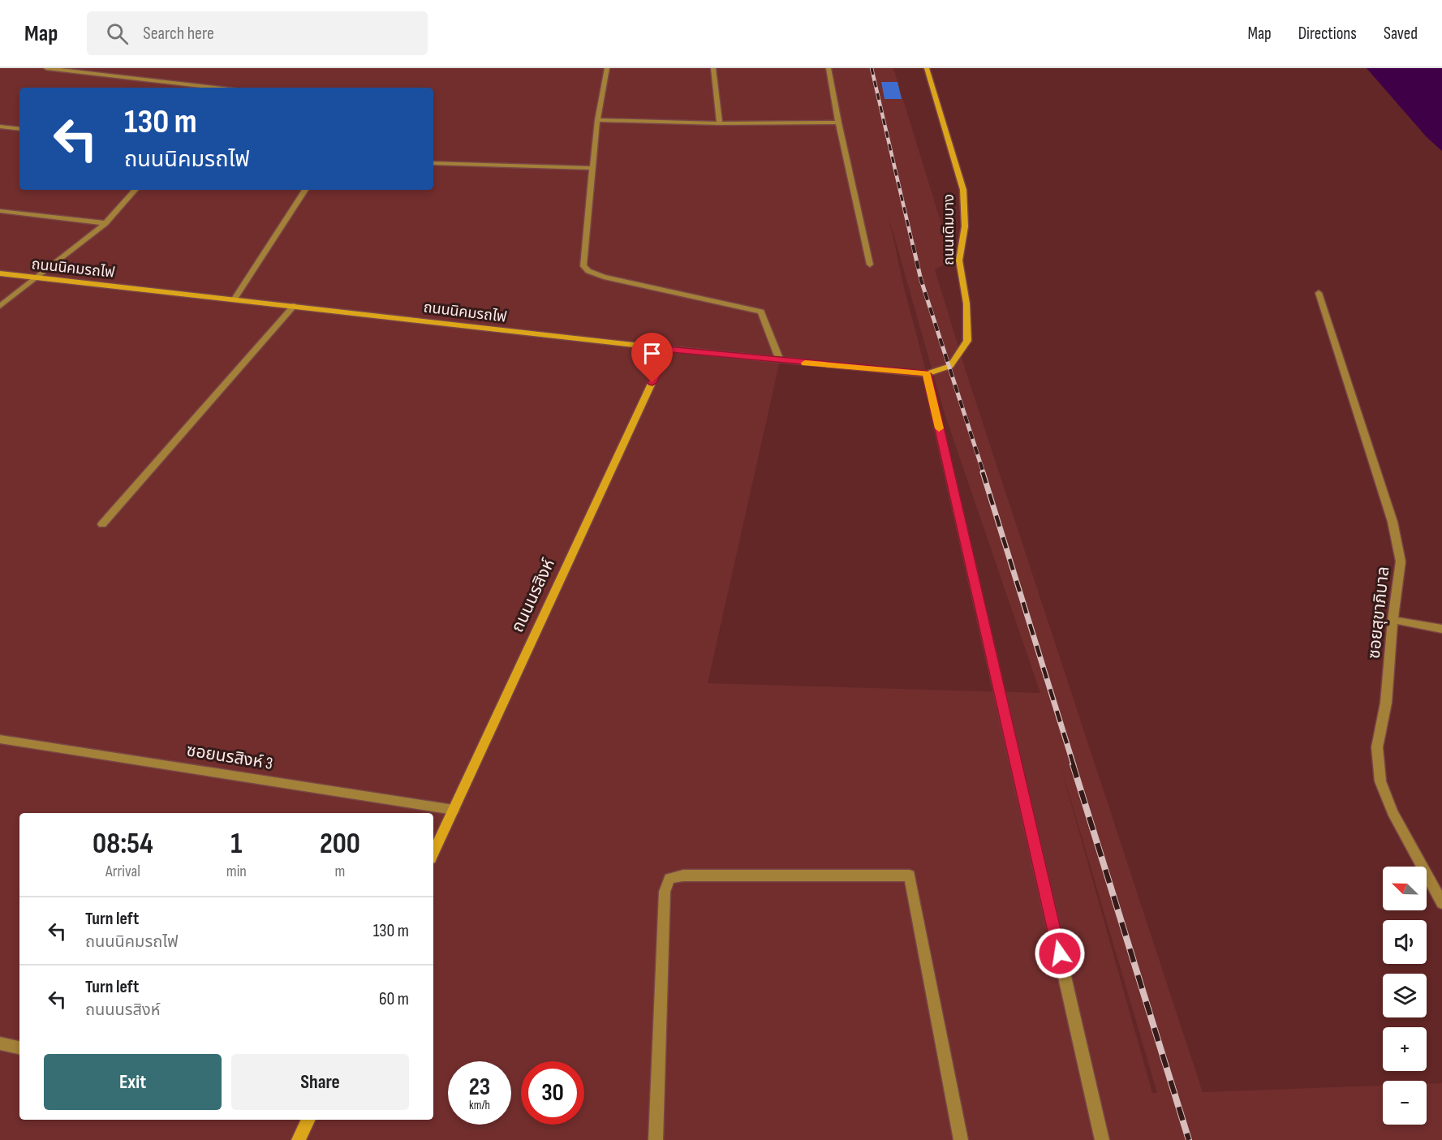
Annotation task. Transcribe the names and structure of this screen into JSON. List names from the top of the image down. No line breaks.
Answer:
{"streets":{"street":["ถนนเดิมบาง","ถนนนิคมรถไฟ","ถนนนรสิงห์","ซอยสุขาภิบาล","ซอยนรสิงห์ 3"]},"crossings":[["ถนนเดิมบาง","ถนนนิคมรถไฟ"],["ถนนนิคมรถไฟ","ถนนนรสิงห์"],["ถนนนรสิงห์","ซอยนรสิงห์ 3"]],"north":"top left","page":{"header":"Map","search":"Search here","nav":["Map","Directions","Saved"],"turn":["130 m","ถนนนิคมรถไฟ"],"eta":["08:54","Arrival","1","min","200","m"],"map_buttons":["+","−"],"list":[{"name":"Turn left","note":"ถนนนิคมรถไฟ","value":"130 m"},{"name":"Turn left","note":"ถนนนรสิงห์","value":"60 m"}],"buttons":["Exit","Share"],"speed":"23 km/h","limit":"30"}}
